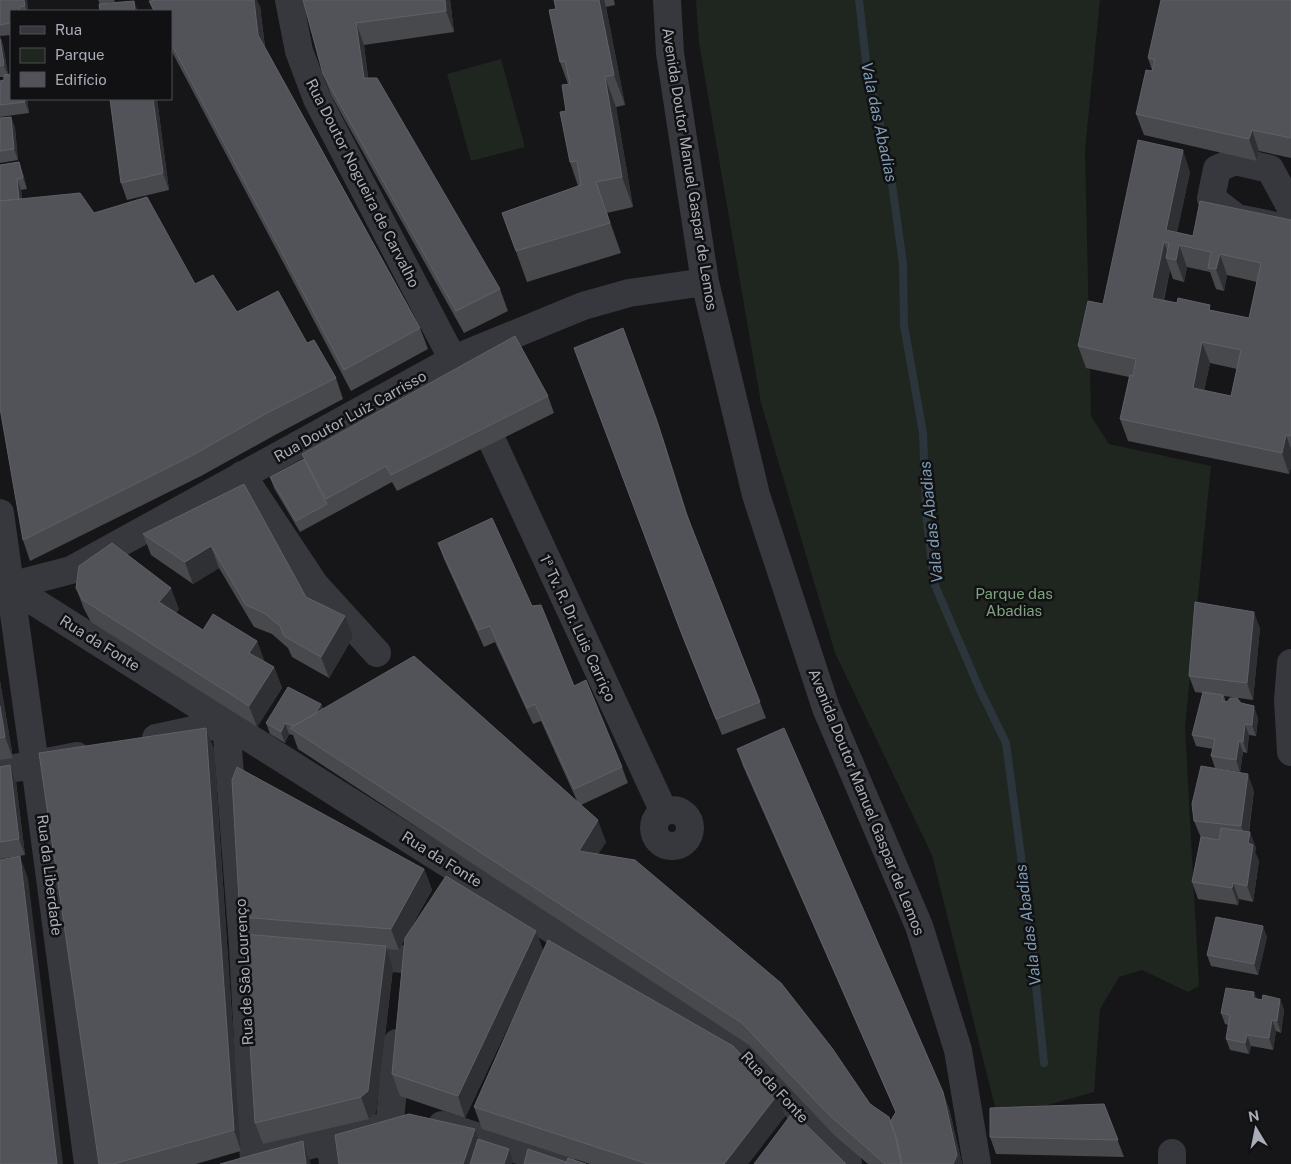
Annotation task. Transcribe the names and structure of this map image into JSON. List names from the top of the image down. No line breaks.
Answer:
{"streets":{"street":["Avenida Doutor Manuel Gaspar de Lemos","Rua Doutor Nogueira de Carvalho","Rua Doutor Luiz Carrisso","1ª Tv. R. Dr. Luis Carriço","Rua da Fonte","Rua da Liberdade","Rua de São Lourenço"]},"crossings":[["Avenida Doutor Manuel Gaspar de Lemos","Rua Doutor Luiz Carrisso"],["Rua Doutor Nogueira de Carvalho","Rua Doutor Luiz Carrisso"],["Rua Doutor Luiz Carrisso","Rua da Fonte"],["Rua Doutor Luiz Carrisso","Rua da Liberdade"],["Rua da Fonte","Rua da Liberdade"],["Rua da Fonte","Rua de São Lourenço"]],"water":["Vala das Abadias"],"parks":["Parque das Abadias"],"legend":["Rua","Parque","Edifício"],"north":"top"}
